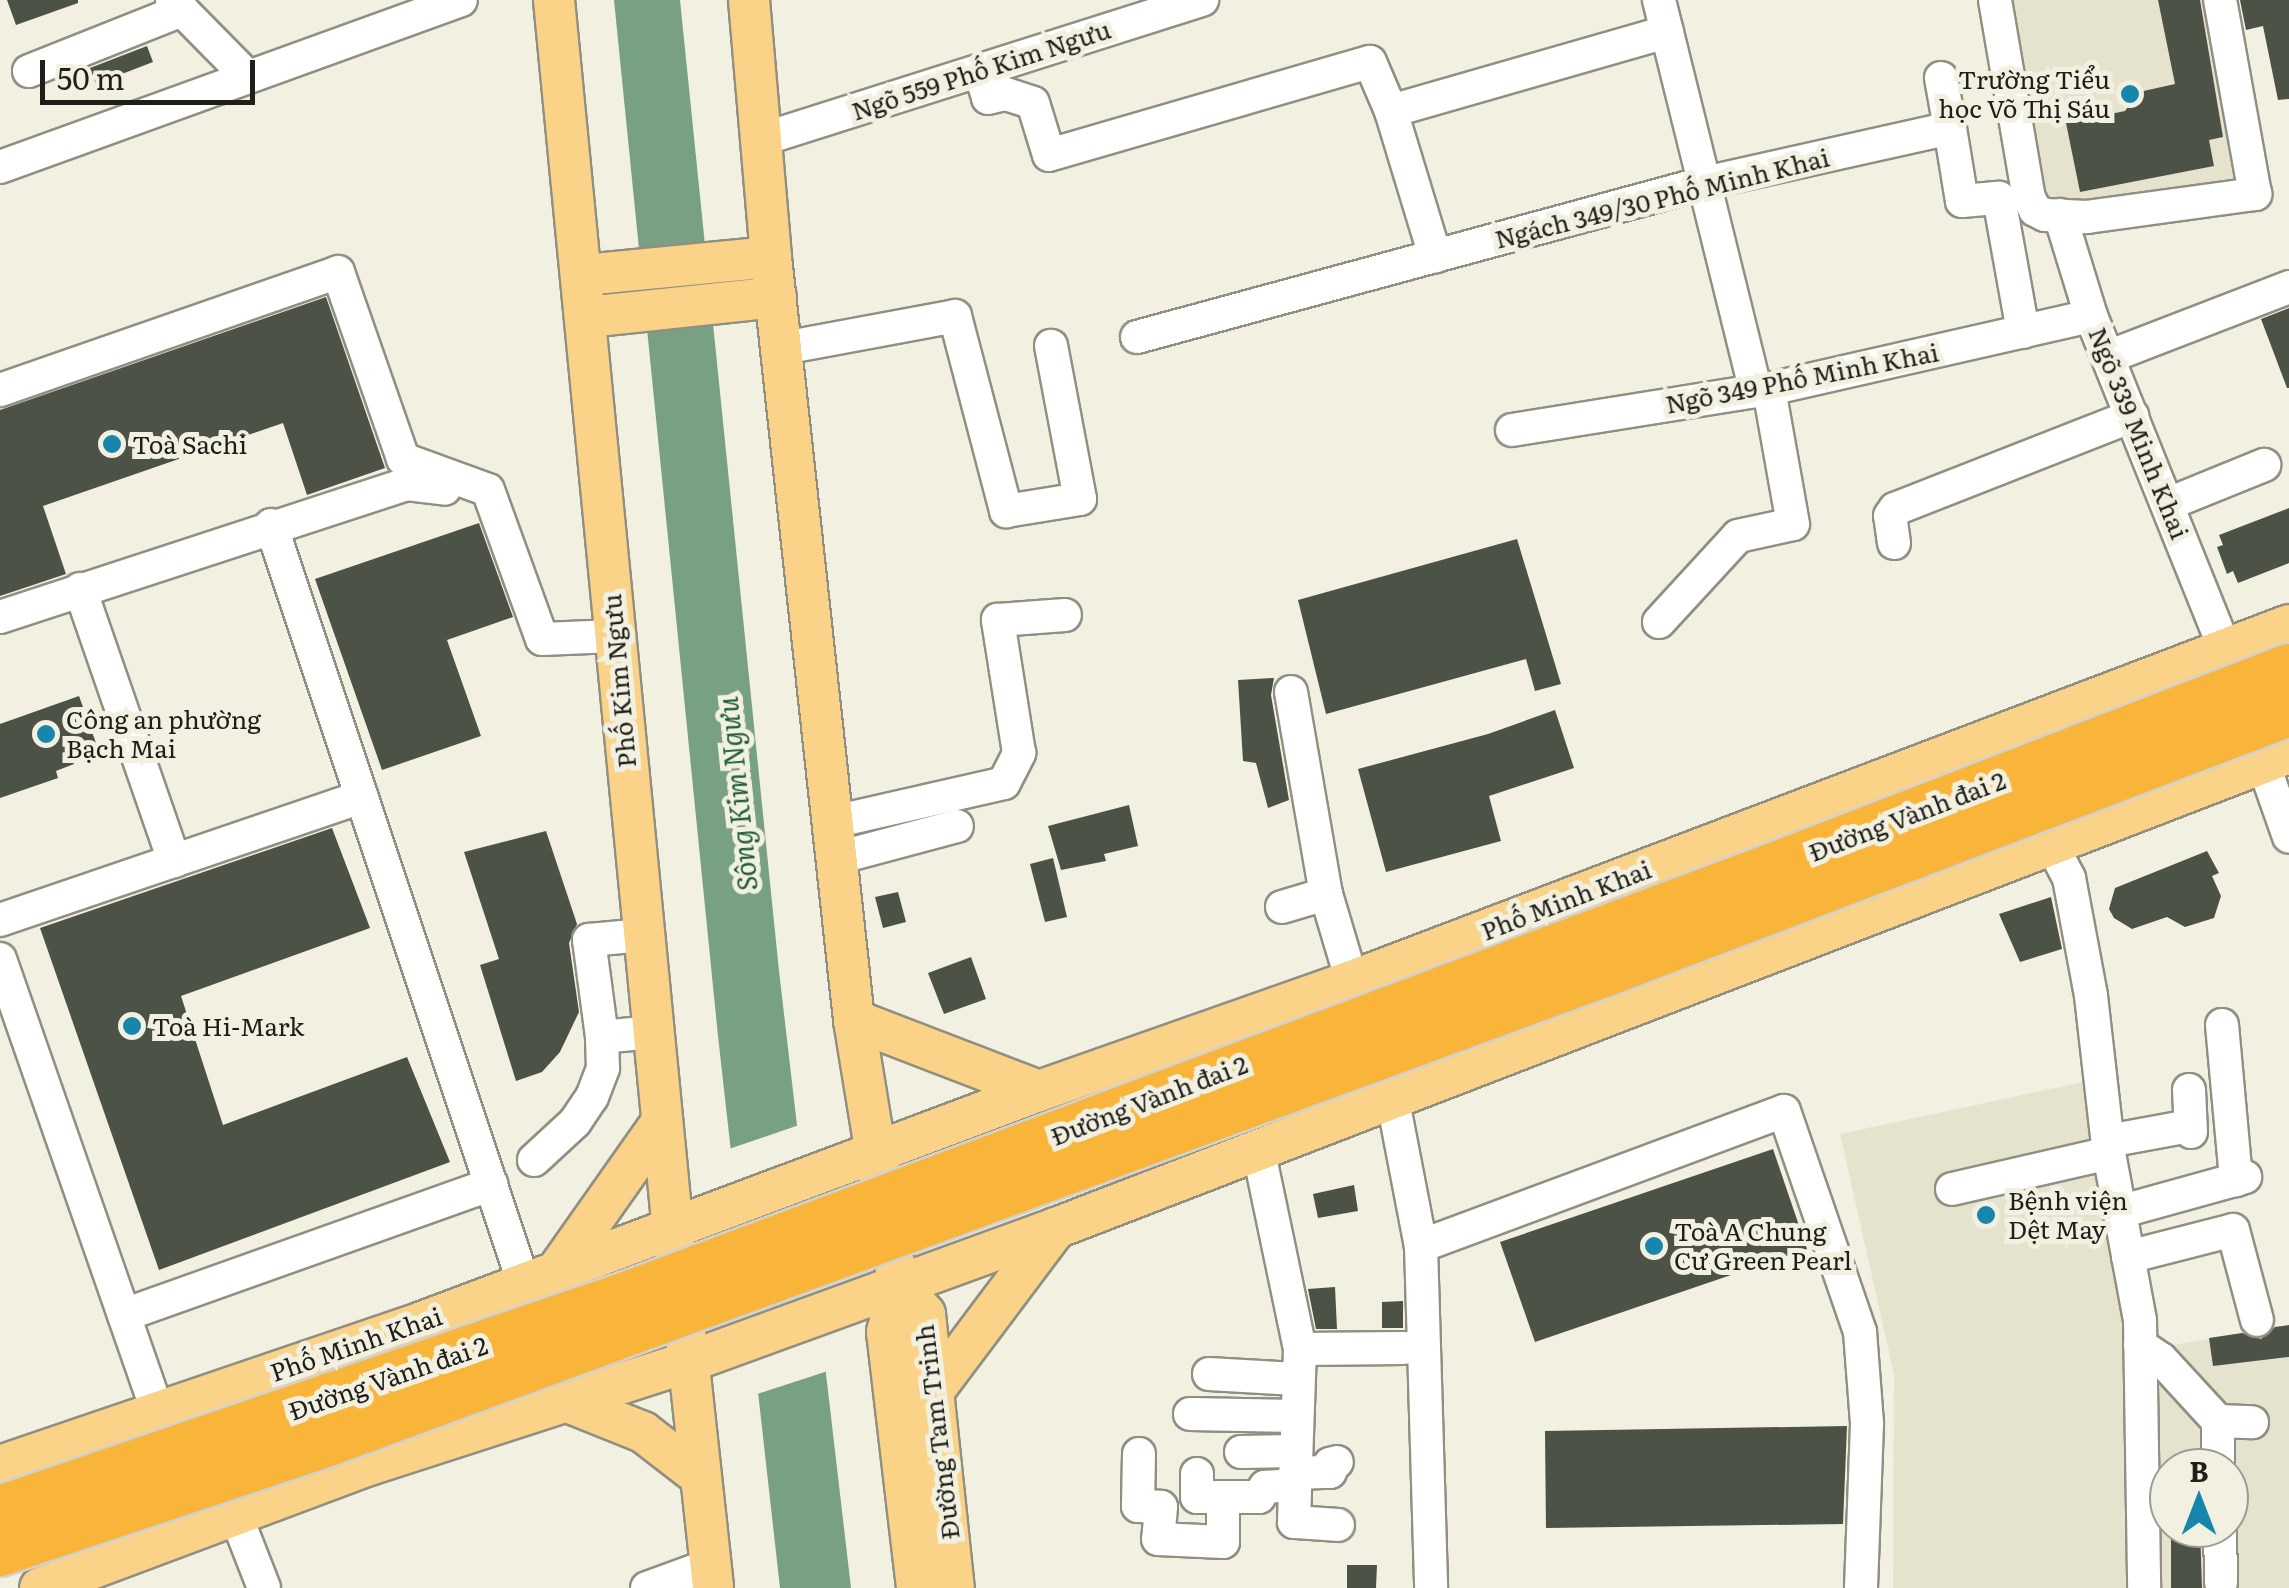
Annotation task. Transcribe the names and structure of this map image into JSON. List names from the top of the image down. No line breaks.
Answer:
{"streets":{"highway":["Đường Vành đai 2"],"main road":["Phố Kim Ngưu","Phố Minh Khai","Đường Tam Trinh"],"street":["Ngõ 559 Phố Kim Ngưu","Ngách 349/30 Phố Minh Khai","Ngõ 349 Phố Minh Khai","Ngõ 339 Minh Khai"]},"crossings":[["Ngõ 349 Phố Minh Khai","Ngõ 339 Minh Khai"],["Ngõ 339 Minh Khai","Phố Minh Khai"],["Phố Kim Ngưu","Phố Minh Khai"],["Phố Minh Khai","Đường Tam Trinh"]],"water":["Sông Kim Ngưu"],"places":["Trường Tiểu học Võ Thị Sáu","Toà Sachi","Công an phường Bạch Mai","Toà Hi-Mark","Bệnh viện Dệt May","Toà A Chung Cư Green Pearl"],"scale_bar":"50 m","north":"top"}
